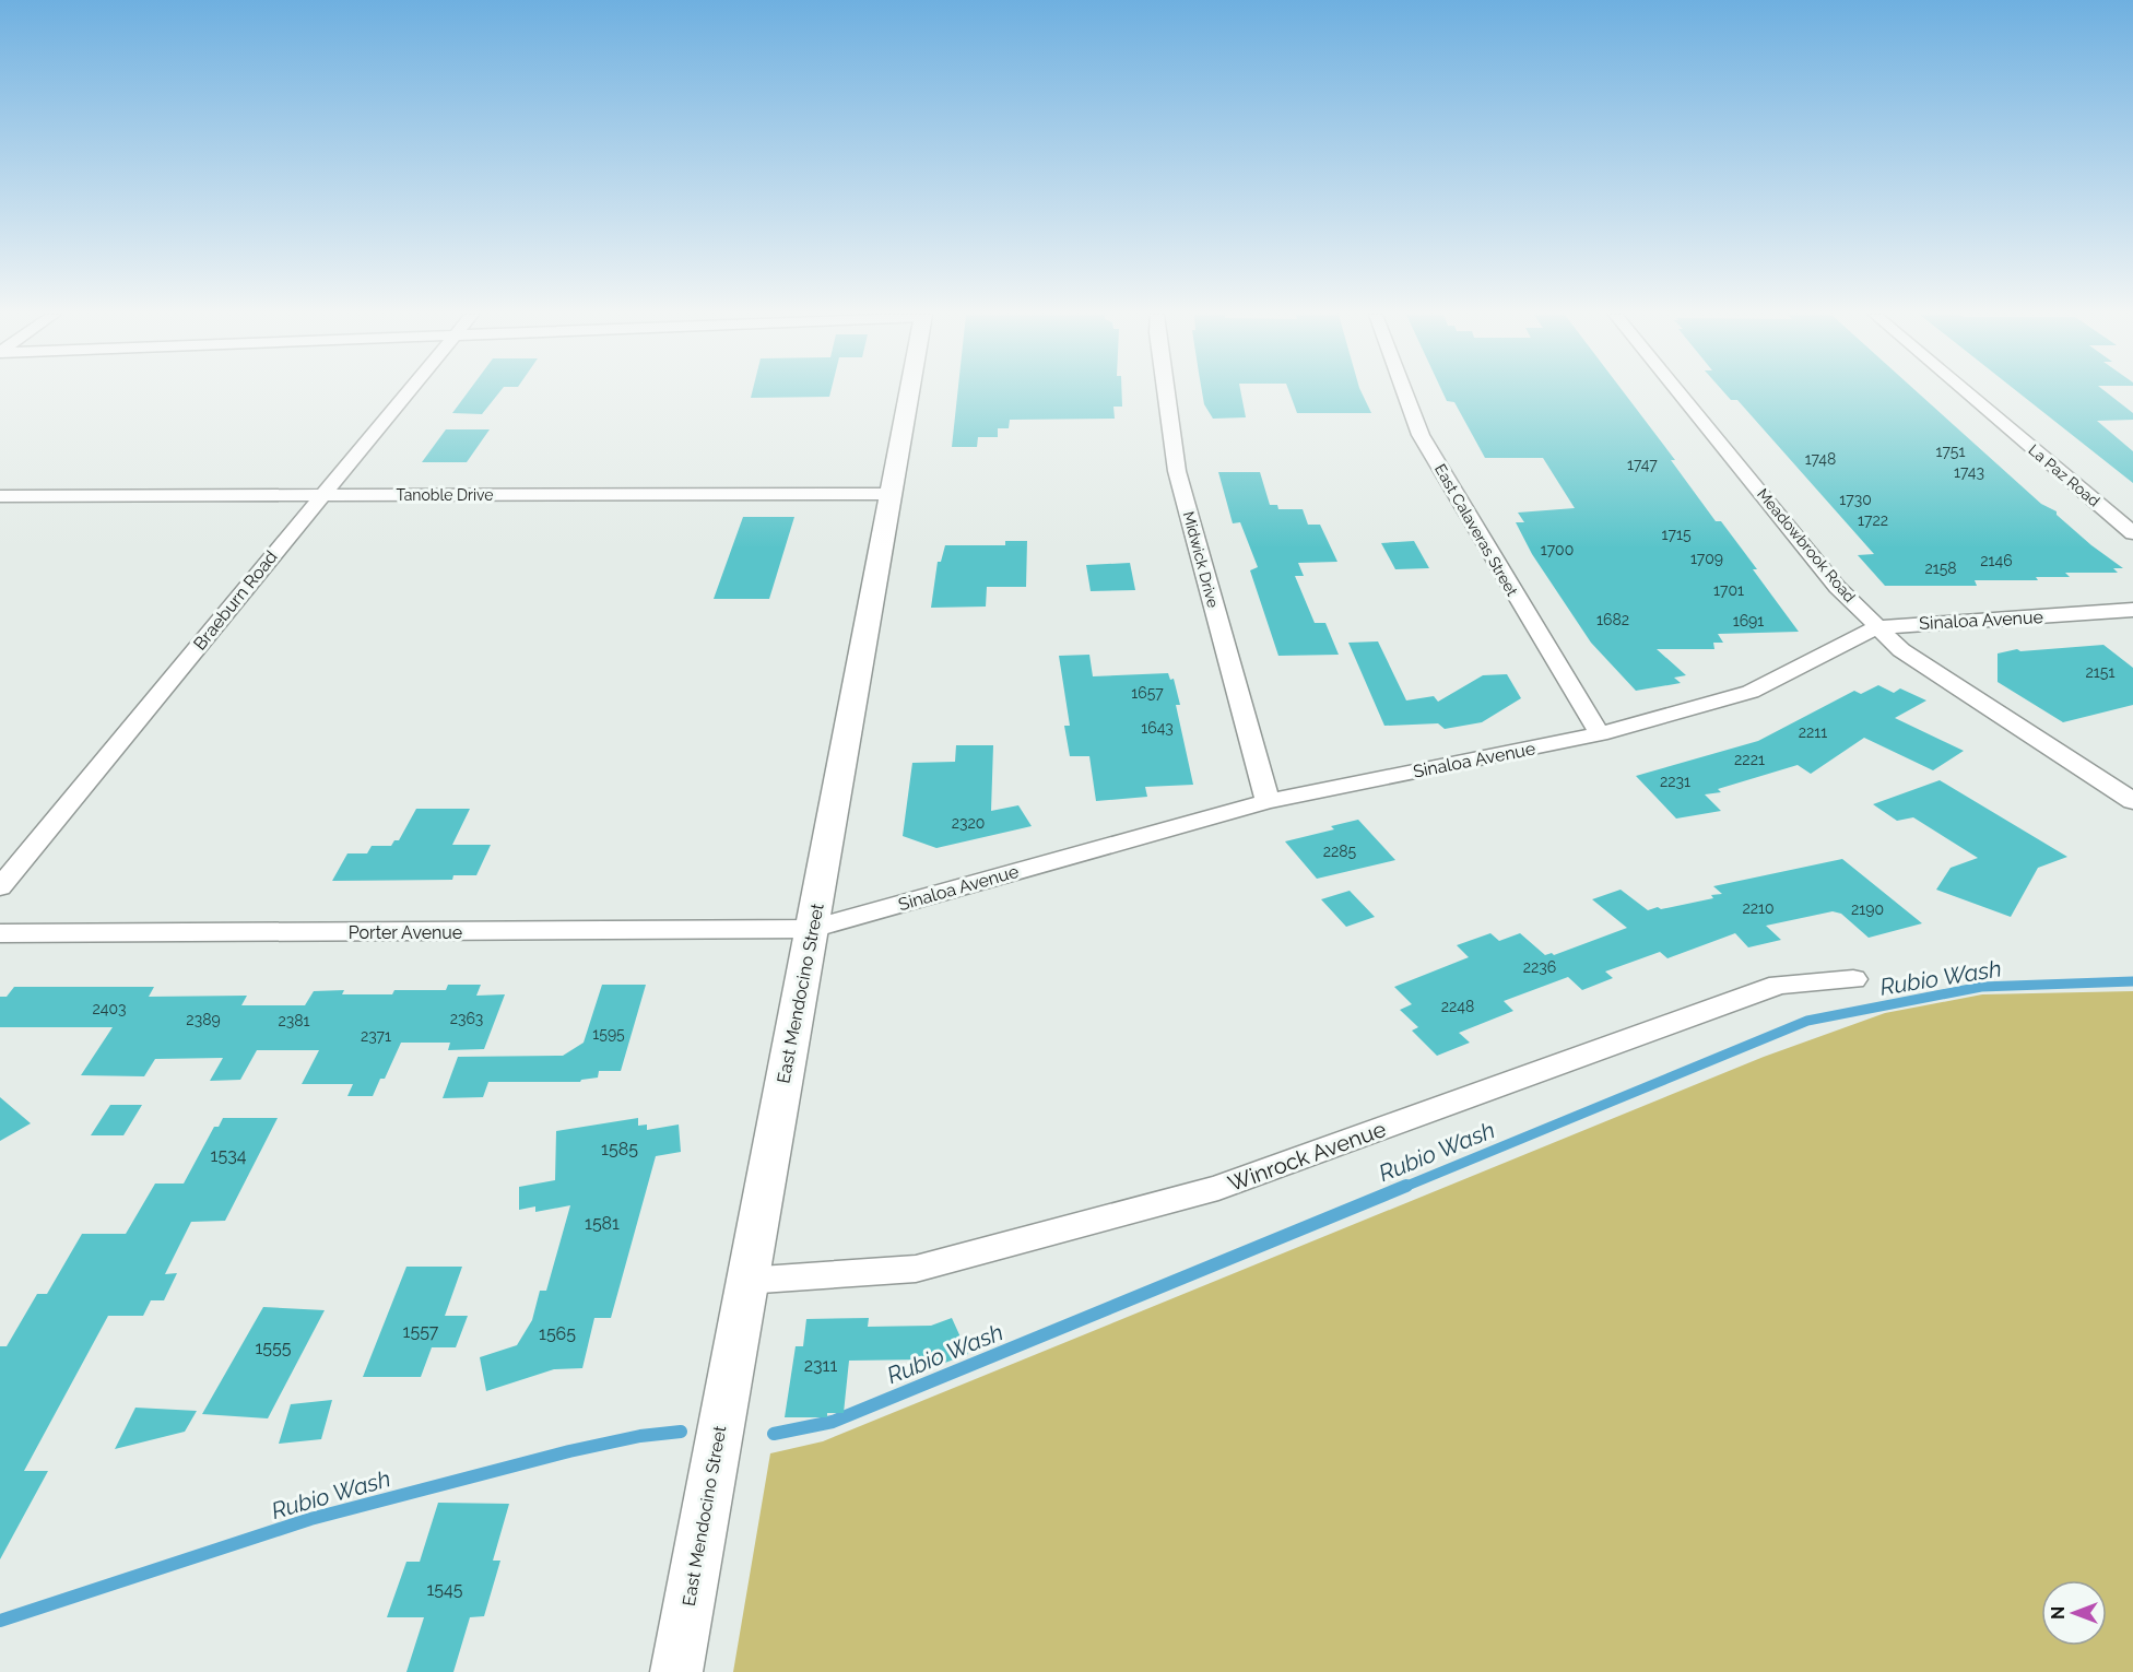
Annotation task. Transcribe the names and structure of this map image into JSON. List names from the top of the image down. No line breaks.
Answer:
{"streets":{"street":["La Paz Road","Tanoble Drive","East Calaveras Street","Meadowbrook Road","Midwick Drive","Braeburn Road","Sinaloa Avenue","Porter Avenue","East Mendocino Street","Winrock Avenue"]},"crossings":[["Tanoble Drive","Braeburn Road"],["Tanoble Drive","East Mendocino Street"],["East Calaveras Street","Sinaloa Avenue"],["Meadowbrook Road","Sinaloa Avenue"],["Midwick Drive","Sinaloa Avenue"],["Sinaloa Avenue","Porter Avenue"],["Sinaloa Avenue","East Mendocino Street"],["Porter Avenue","East Mendocino Street"],["East Mendocino Street","Winrock Avenue"]],"water":["Rubio Wash"],"house_numbers":["1751","1748","1747","1743","1730","1722","1715","1700","1709","2146","2158","1701","1682","1691","2151","1657","1643","2211","2221","2231","2320","2285","2210","2190","2236","2248","2403","2363","2389","2381","1595","2371","1585","1534","1581","1557","1565","1555","2311","1545"],"north":"left"}
